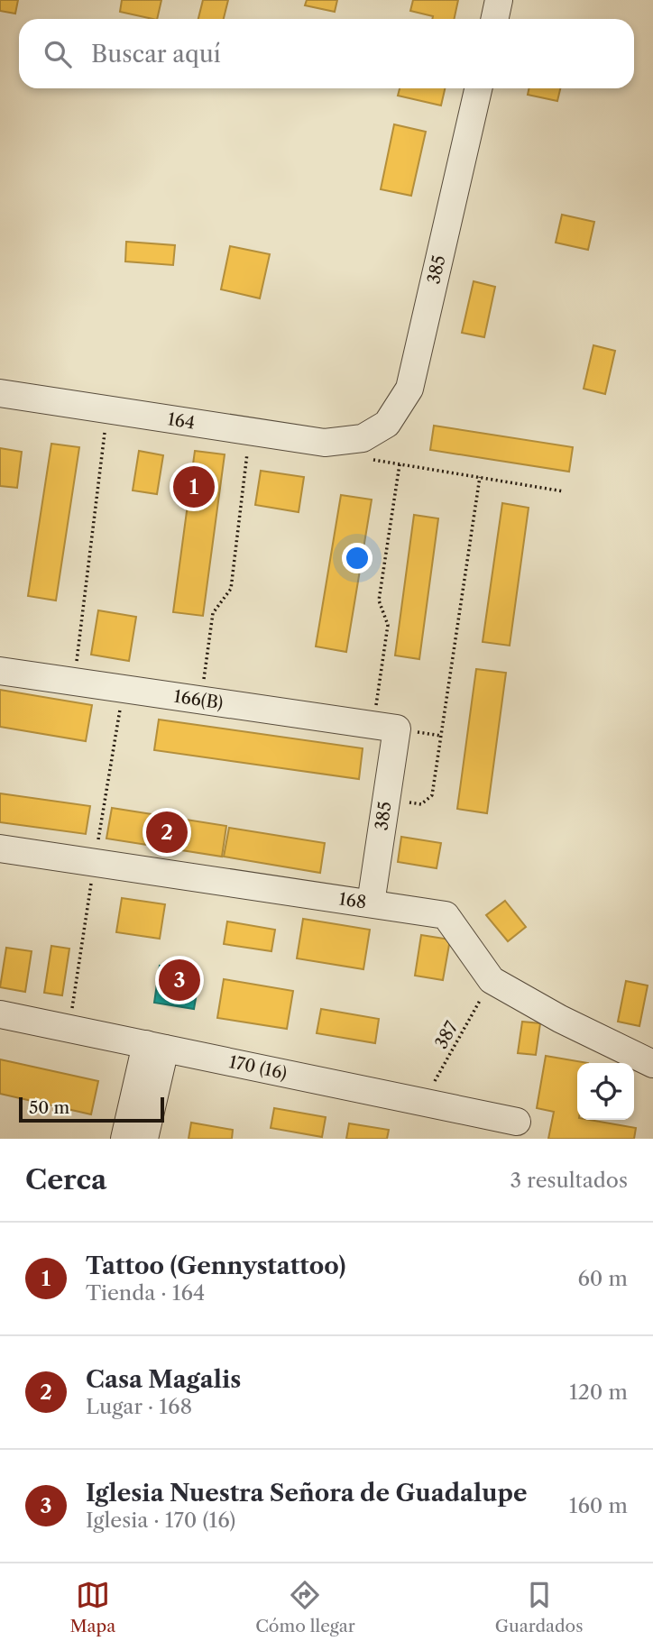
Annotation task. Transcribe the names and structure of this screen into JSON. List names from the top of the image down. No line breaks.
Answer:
{"streets":{"street":["385","164","166(B)","168","170 (16)"],"path":["387"]},"crossings":[["385","164"],["385","166(B)"],["385","168"],["168","387"],["387","170 (16)"]],"scale_bar":"50 m","page":{"search":"Buscar aquí","pins":["1","2","3"],"scale":"50 m","heading":["Cerca","3 resultados"],"list":[{"mark":"1","name":"Tattoo (Gennystattoo)","note":"Tienda · 164","value":"60 m"},{"mark":"2","name":"Casa Magalis","note":"Lugar · 168","value":"120 m"},{"mark":"3","name":"Iglesia Nuestra Señora de Guadalupe","note":"Iglesia · 170 (16)","value":"160 m"}],"nav":["Mapa","Cómo llegar","Guardados"]}}
